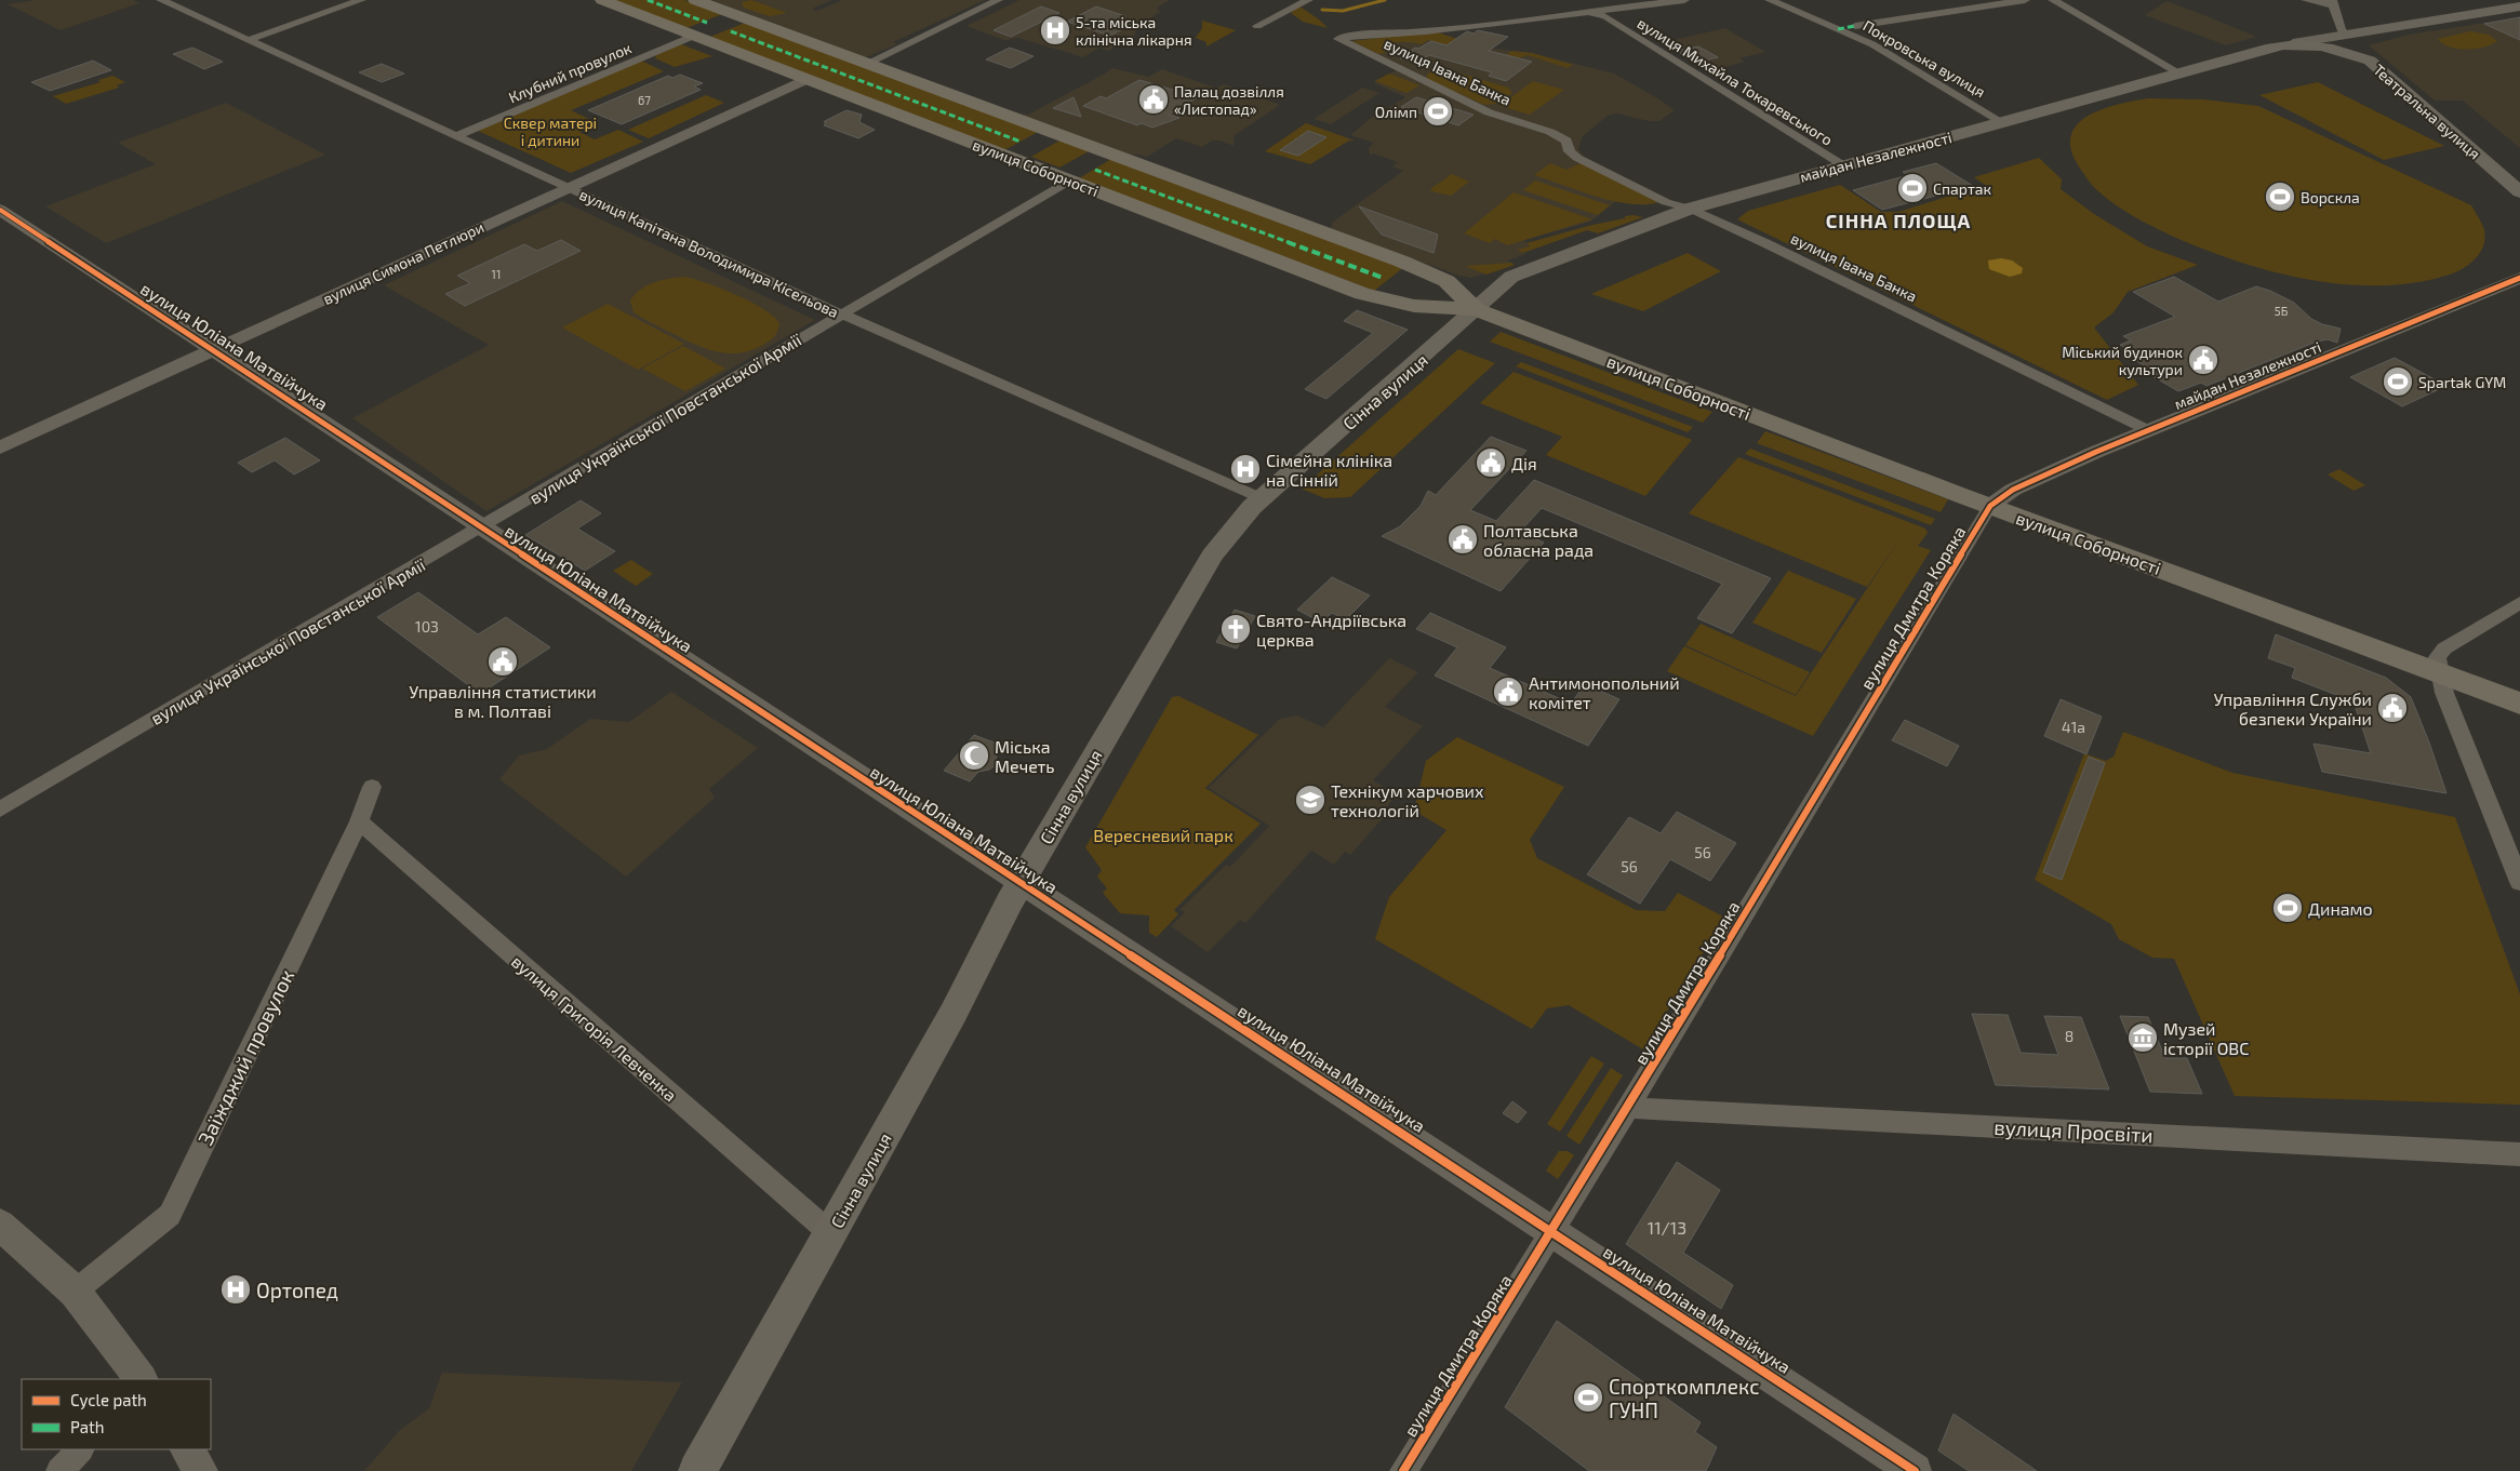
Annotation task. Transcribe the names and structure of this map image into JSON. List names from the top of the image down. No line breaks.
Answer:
{"streets":{"main road":["Театральна вулиця","майдан Незалежності","вулиця Соборності","Сінна вулиця"],"street":["Покровська вулиця","вулиця Івана Банка","Клубний провулок","вулиця Михайла Токаревського","вулиця Капітана Володимира Кісельова","вулиця Симона Петлюри","вулиця Юліана Матвійчука","вулиця Української Повстанської Армії","вулиця Дмитра Коряка","вулиця Григорія Левченка","Заїжджий провулок","вулиця Просвіти"]},"crossings":[["Покровська вулиця","майдан Незалежності"],["вулиця Івана Банка","вулиця Михайла Токаревського"],["вулиця Івана Банка","майдан Незалежності"],["Клубний провулок","вулиця Соборності"],["Клубний провулок","вулиця Капітана Володимира Кісельова"],["вулиця Михайла Токаревського","майдан Незалежності"],["Театральна вулиця","майдан Незалежності"],["майдан Незалежності","вулиця Соборності"],["майдан Незалежності","Сінна вулиця"],["майдан Незалежності","вулиця Дмитра Коряка"],["вулиця Соборності","вулиця Симона Петлюри"],["вулиця Соборності","Сінна вулиця"],["вулиця Соборності","вулиця Української Повстанської Армії"],["вулиця Соборності","вулиця Дмитра Коряка"],["вулиця Капітана Володимира Кісельова","вулиця Симона Петлюри"],["вулиця Капітана Володимира Кісельова","Сінна вулиця"],["вулиця Капітана Володимира Кісельова","вулиця Української Повстанської Армії"],["вулиця Симона Петлюри","вулиця Юліана Матвійчука"],["вулиця Юліана Матвійчука","Сінна вулиця"],["вулиця Юліана Матвійчука","вулиця Української Повстанської Армії"],["вулиця Юліана Матвійчука","вулиця Дмитра Коряка"],["Сінна вулиця","вулиця Григорія Левченка"],["вулиця Дмитра Коряка","вулиця Просвіти"],["вулиця Григорія Левченка","Заїжджий провулок"]],"districts":["СІННА ПЛОЩА"],"parks":["Сквер матері і дитини","Вересневий парк"],"places":{"hospital":["5-та міська клінічна лікарня","Сімейна клініка на Сінній","Ортопед"],"public building":["Палац дозвілля «Листопад»","Міський будинок культури","Дія","Полтавська обласна рада","Управління статистики в м. Полтаві","Антимонопольний комітет","Управління Служби безпеки України"],"sports":["Олімп","Спартак","Ворскла","Spartak GYM","Динамо","Спорткомплекс ГУНП"],"church":["Свято-Андріївська церква"],"mosque":["Міська Мечеть"],"school or university":["Технікум харчових технологій"],"museum":["Музей історії ОВС"]},"house_numbers":["67","11","5Б","103","41а","56","56","8","11/13"],"legend":["Cycle path","Path"]}
